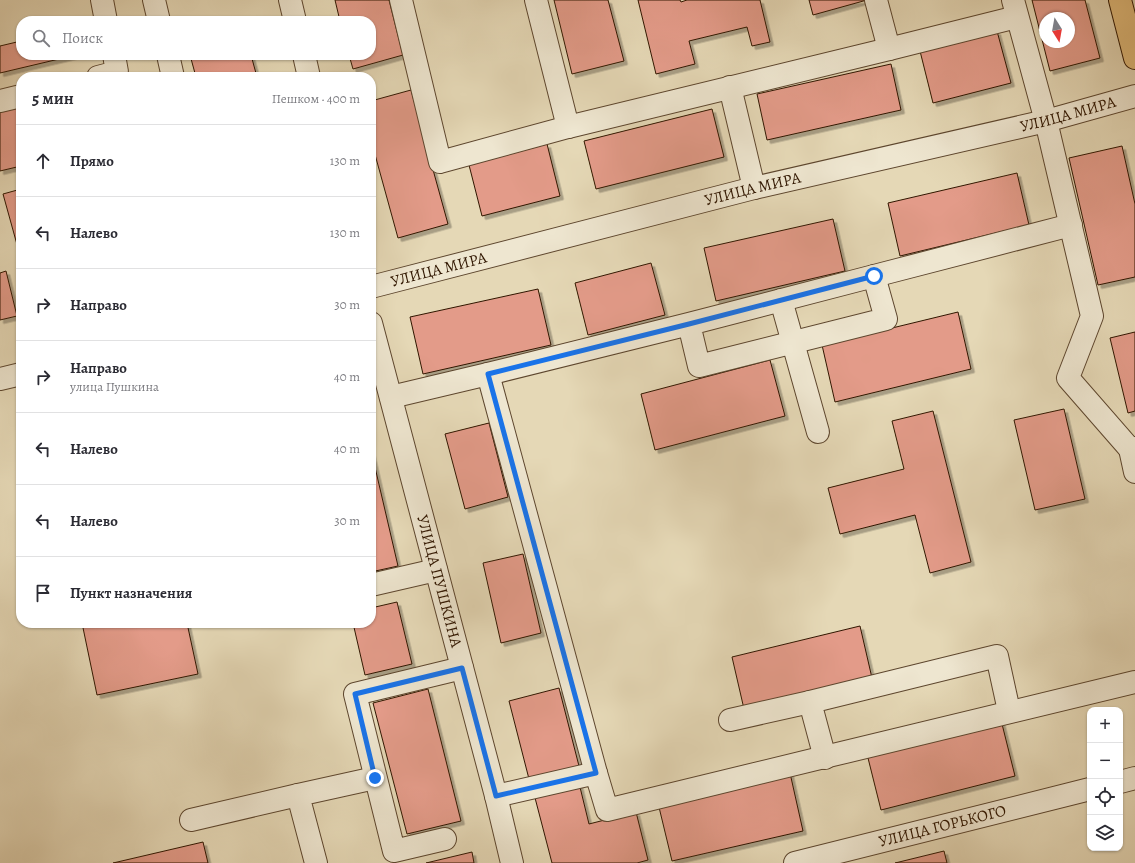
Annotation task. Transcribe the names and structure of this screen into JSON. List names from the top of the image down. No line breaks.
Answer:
{"streets":{"street":["УЛИЦА МИРА","УЛИЦА ПУШКИНА","УЛИЦА ГОРЬКОГО"]},"north":"bottom","page":{"search":"Поиск","heading":["5 мин","Пешком · 400 m"],"list":[["Прямо","130 m"],["Налево","130 m"],["Направо","30 m"],["Направо","улица Пушкина","40 m"],["Налево","40 m"],["Налево","30 m"],"Пункт назначения"],"map_buttons":["+","−"]}}
